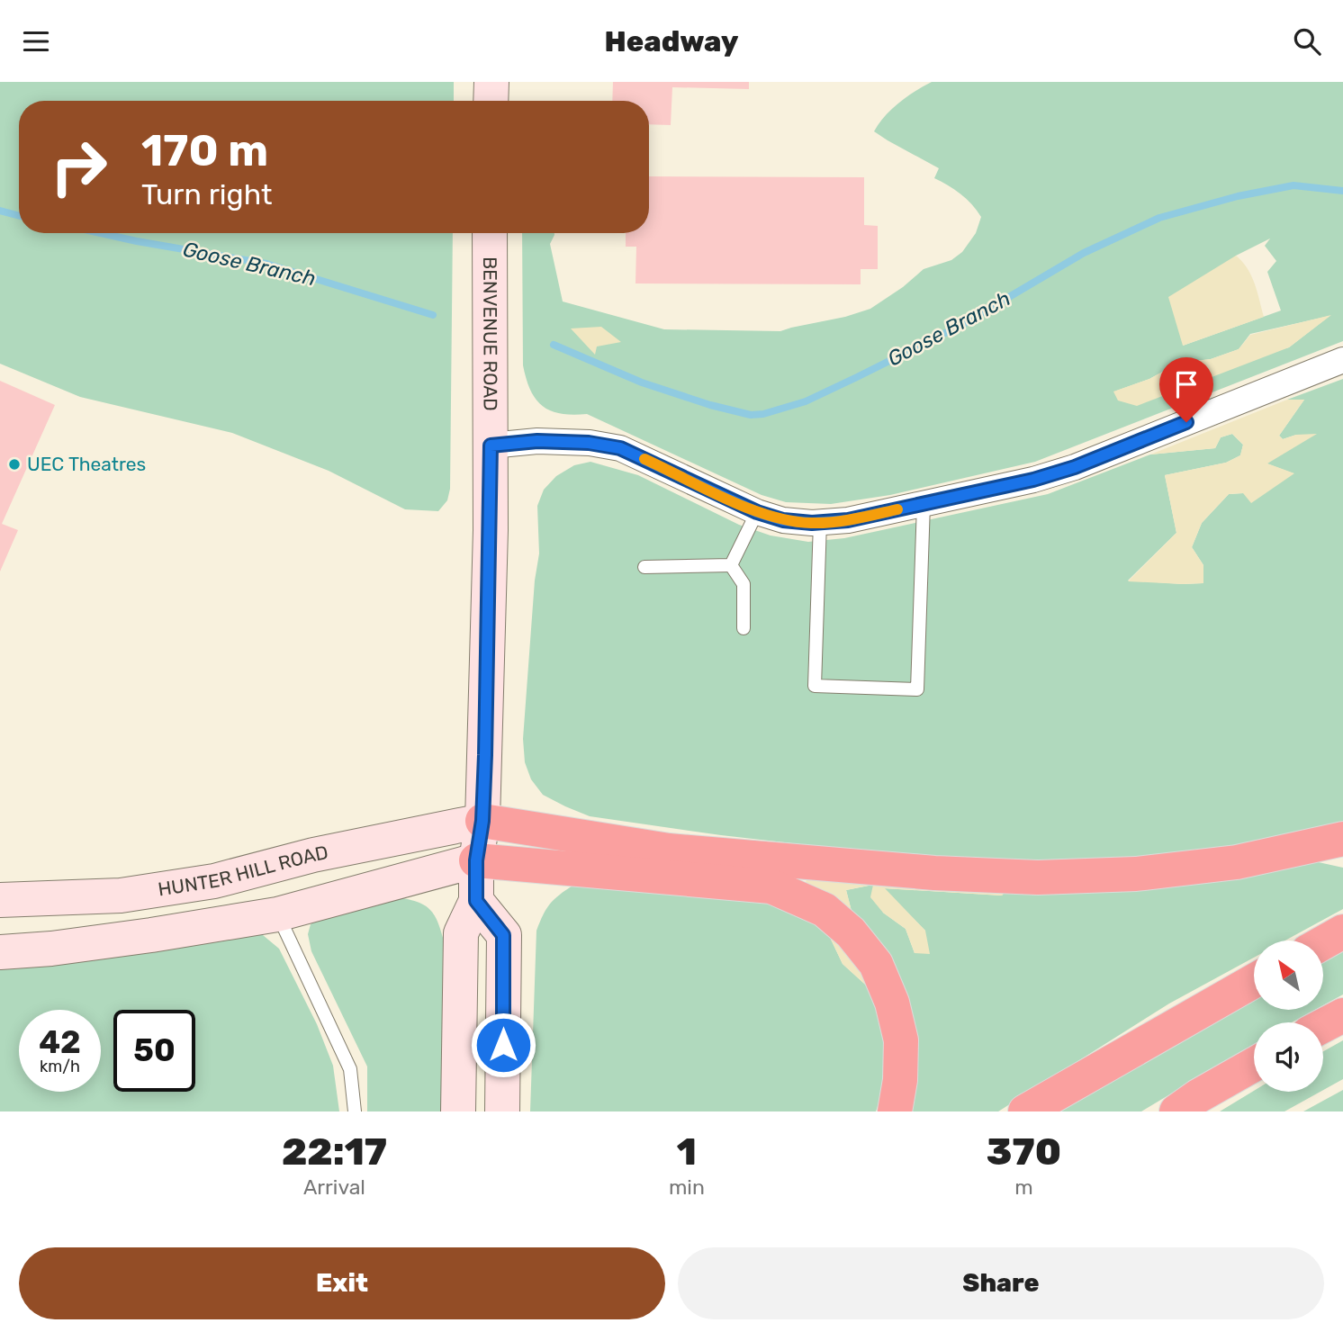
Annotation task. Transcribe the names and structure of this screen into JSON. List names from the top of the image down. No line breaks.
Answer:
{"streets":{"main road":["BENVENUE ROAD","HUNTER HILL ROAD"]},"crossings":[["BENVENUE ROAD","HUNTER HILL ROAD"]],"water":["Goose Branch"],"places":["UEC Theatres"],"north":"top left","page":{"header":"Headway","turn":["170 m","Turn right"],"speed":"42 km/h","limit":"50","eta":["22:17","Arrival","1","min","370","m"],"buttons":["Exit","Share"]}}
